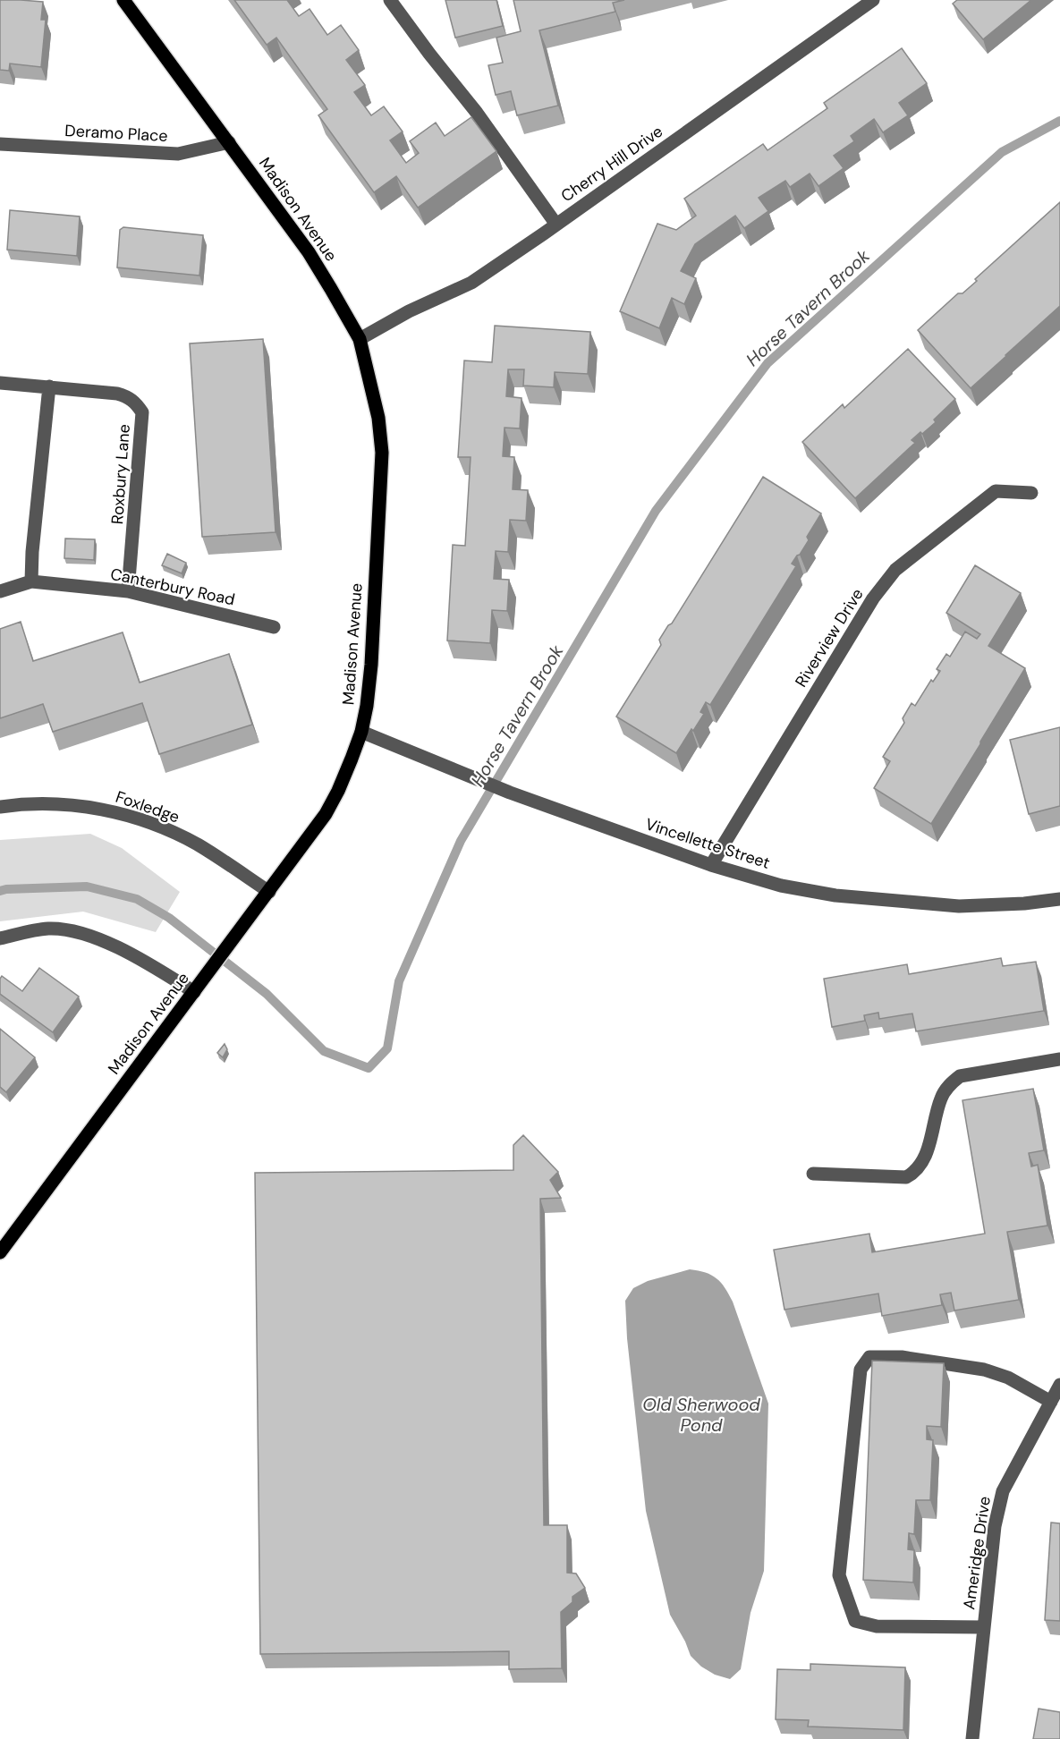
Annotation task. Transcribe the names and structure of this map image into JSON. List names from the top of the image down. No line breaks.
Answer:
{"streets":{"main road":["Madison Avenue"],"street":["Deramo Place","Cherry Hill Drive","Roxbury Lane","Canterbury Road","Riverview Drive","Foxledge","Vincellette Street","Ameridge Drive"]},"crossings":[["Deramo Place","Madison Avenue"],["Cherry Hill Drive","Madison Avenue"],["Madison Avenue","Foxledge"],["Madison Avenue","Vincellette Street"],["Roxbury Lane","Canterbury Road"],["Riverview Drive","Vincellette Street"]],"water":["Horse Tavern Brook","Old Sherwood Pond"]}
